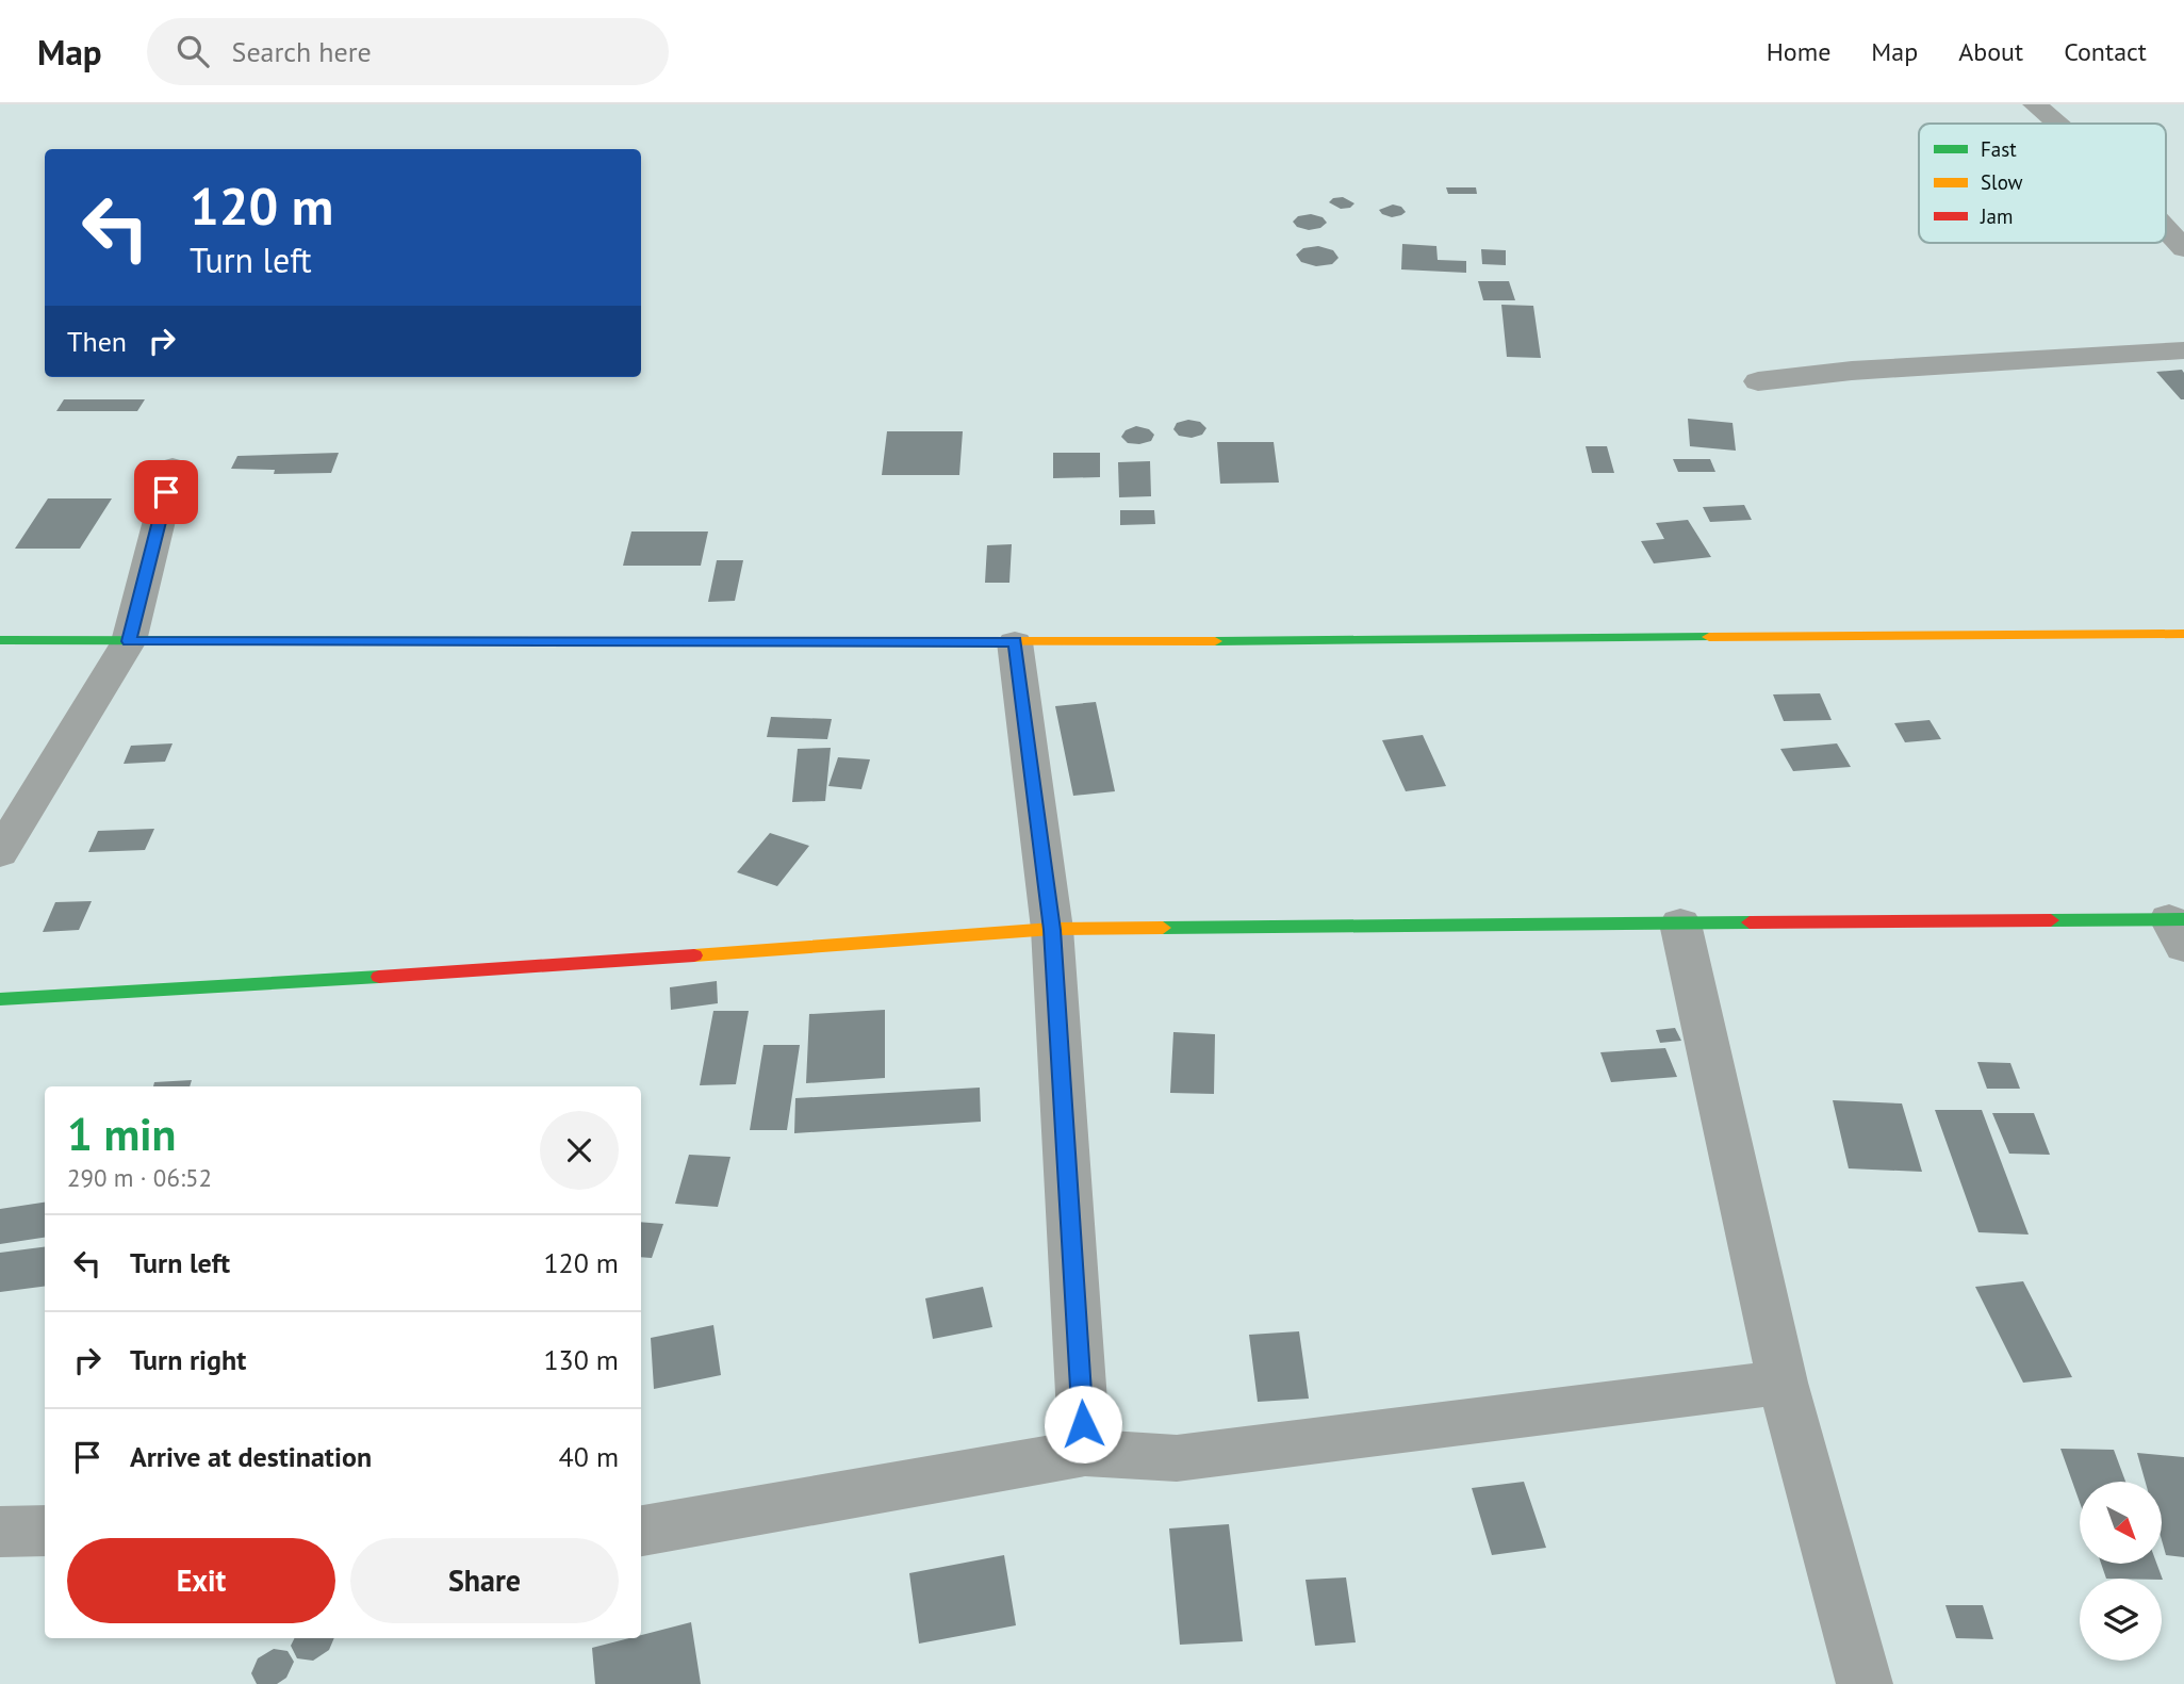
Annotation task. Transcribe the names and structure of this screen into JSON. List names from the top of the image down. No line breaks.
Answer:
{"legend":["Fast","Slow","Jam"],"north":"bottom right","page":{"header":"Map","search":"Search here","nav":["Home","Map","About","Contact"],"turn":["120 m","Turn left"],"then":"Then","heading":["1 min","290 m · 06:52"],"list":[{"name":"Turn left","value":"120 m"},{"name":"Turn right","value":"130 m"},{"name":"Arrive at destination","value":"40 m"}],"buttons":["Exit","Share"]}}
